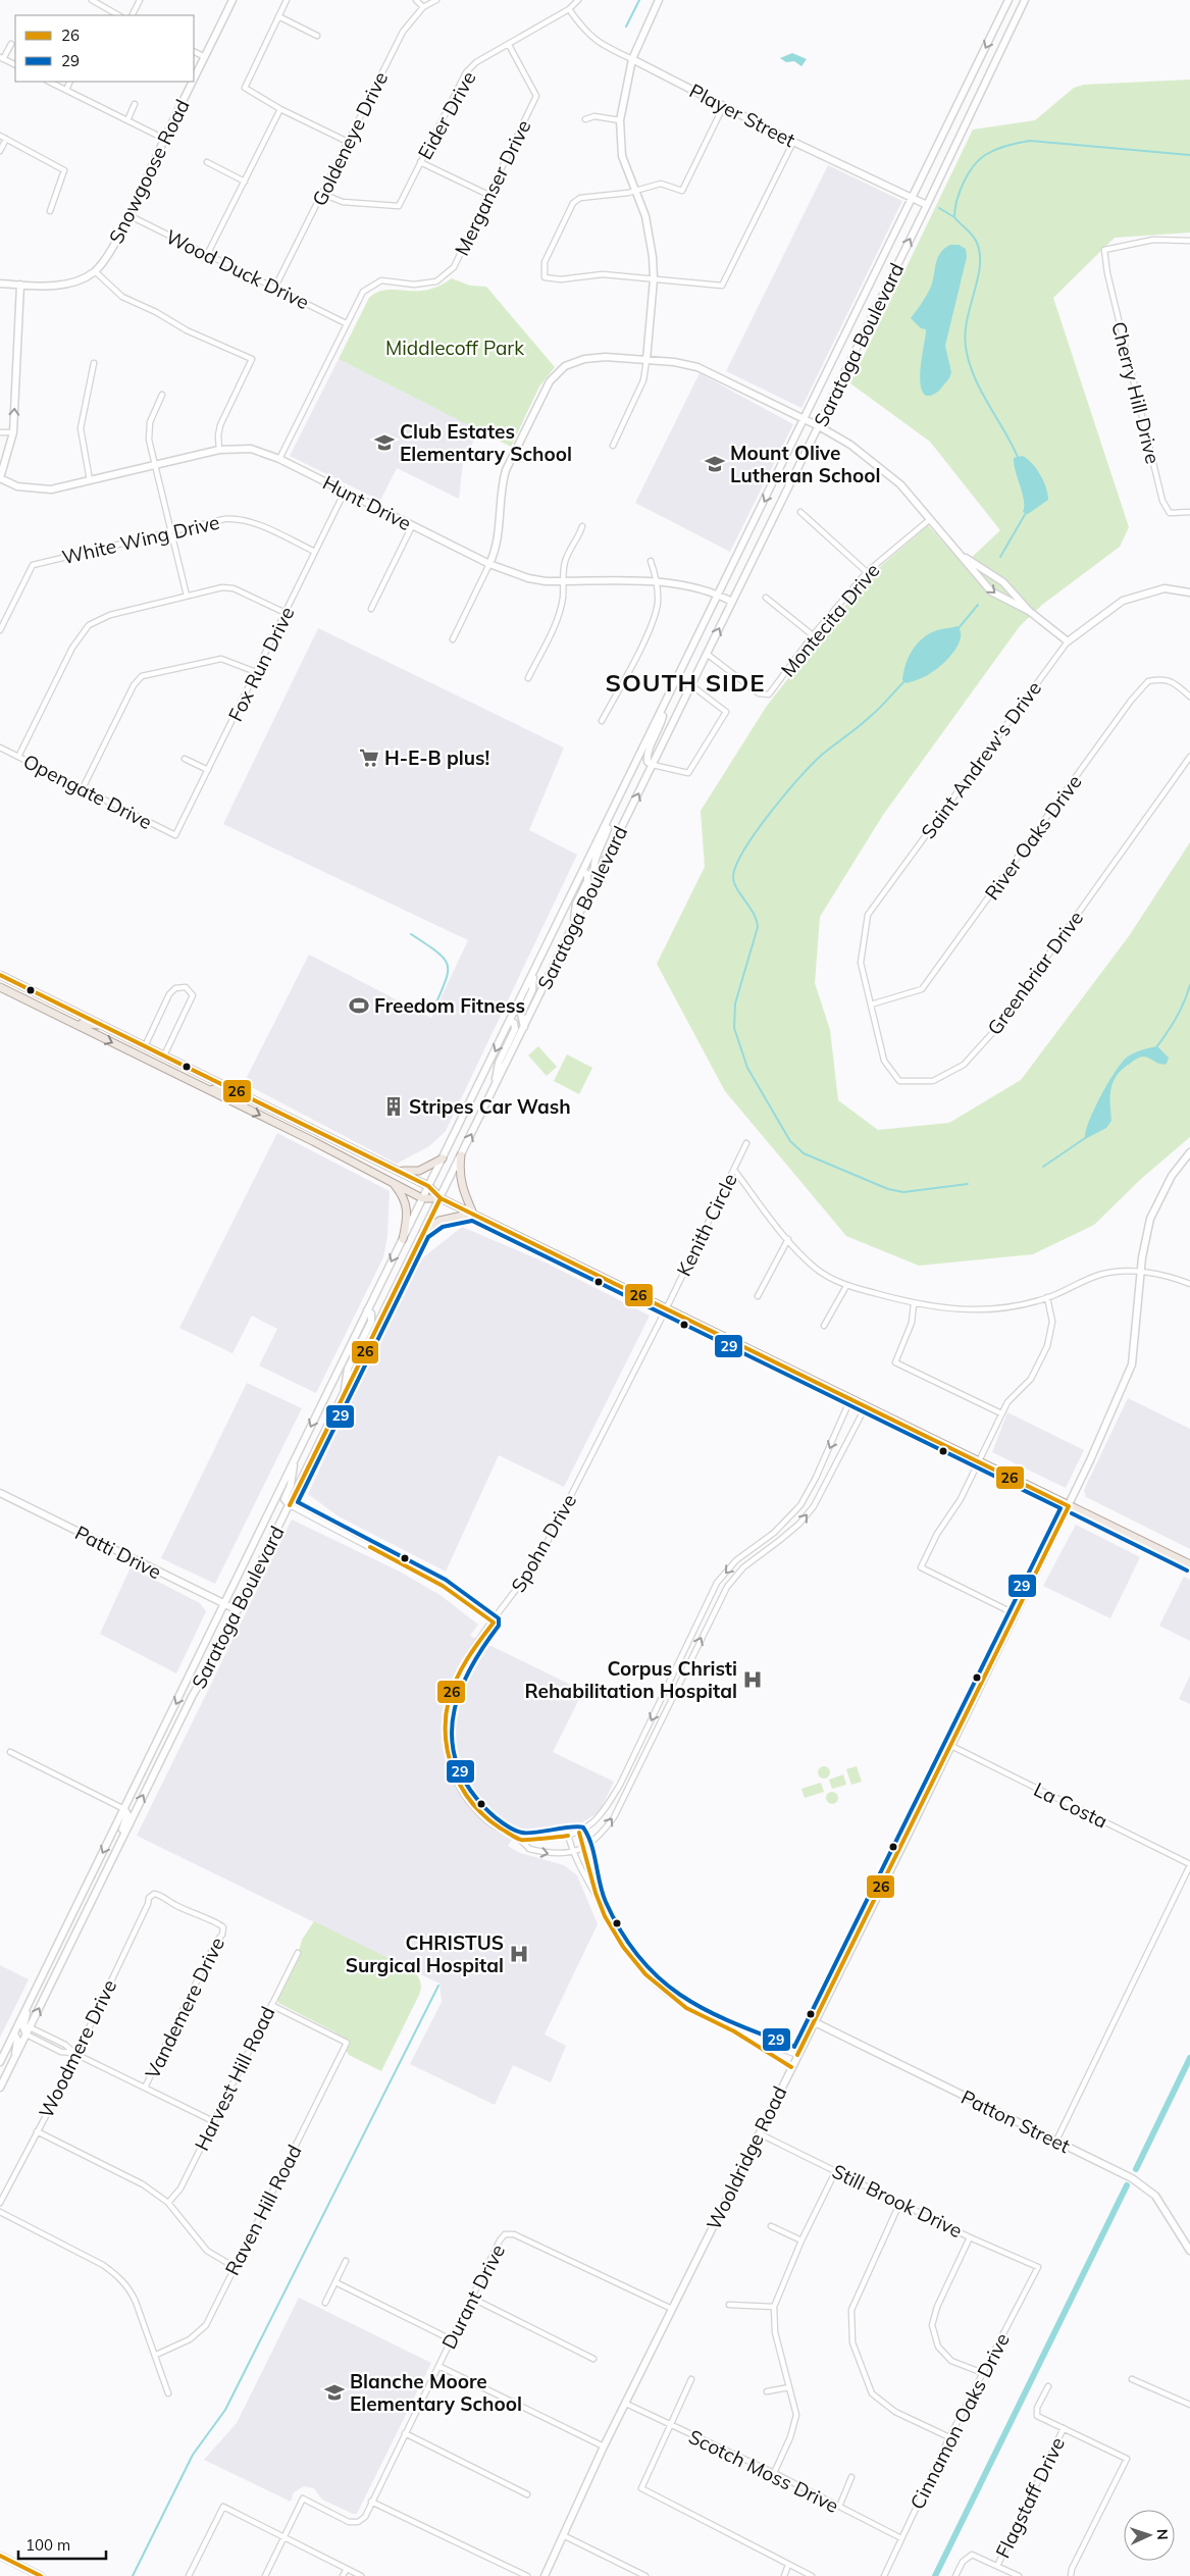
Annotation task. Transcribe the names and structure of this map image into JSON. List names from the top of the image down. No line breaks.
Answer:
{"streets":{"main road":["Player Street","Snowgoose Road","Saratoga Boulevard","Hunt Drive","Saint Andrew's Drive","Patti Drive","Patton Street","Wooldridge Road"],"street":["Eider Drive","Goldeneye Drive","Merganser Drive","Wood Duck Drive","Cherry Hill Drive","White Wing Drive","Montecita Drive","Fox Run Drive","Opengate Drive","River Oaks Drive","Greenbriar Drive","Kenith Circle","Spohn Drive","La Costa","Vandemere Drive","Woodmere Drive","Harvest Hill Road","Still Brook Drive","Raven Hill Road","Durant Drive","Cinnamon Oaks Drive","Scotch Moss Drive","Flagstaff Drive"]},"crossings":[["Eider Drive","Player Street"],["Eider Drive","Goldeneye Drive"],["Eider Drive","Merganser Drive"],["Player Street","Saratoga Boulevard"],["Goldeneye Drive","Wood Duck Drive"],["Snowgoose Road","Wood Duck Drive"],["Merganser Drive","Wood Duck Drive"],["Merganser Drive","Hunt Drive"],["Saratoga Boulevard","Hunt Drive"],["Saratoga Boulevard","Montecita Drive"],["Saratoga Boulevard","Patti Drive"],["Hunt Drive","Fox Run Drive"],["White Wing Drive","Fox Run Drive"],["Fox Run Drive","Opengate Drive"],["Saint Andrew's Drive","River Oaks Drive"],["Saint Andrew's Drive","Greenbriar Drive"],["River Oaks Drive","Greenbriar Drive"],["Kenith Circle","Spohn Drive"],["La Costa","Wooldridge Road"],["Vandemere Drive","Woodmere Drive"],["Harvest Hill Road","Raven Hill Road"],["Patton Street","Wooldridge Road"],["Wooldridge Road","Still Brook Drive"],["Wooldridge Road","Durant Drive"],["Wooldridge Road","Scotch Moss Drive"],["Still Brook Drive","Cinnamon Oaks Drive"],["Cinnamon Oaks Drive","Scotch Moss Drive"]],"districts":["SOUTH SIDE"],"parks":["Middlecoff Park"],"places":{"school or university":["Club Estates Elementary School","Mount Olive Lutheran School","Blanche Moore Elementary School"],"supermarket":["H-E-B plus!"],"sports":["Freedom Fitness"],"building":["Stripes Car Wash"],"hospital":["Corpus Christi Rehabilitation Hospital","CHRISTUS Surgical Hospital"]},"lines":["transit line 26","transit line 29"],"legend":["26","29"],"scale_bar":"100 m","north":"right"}
